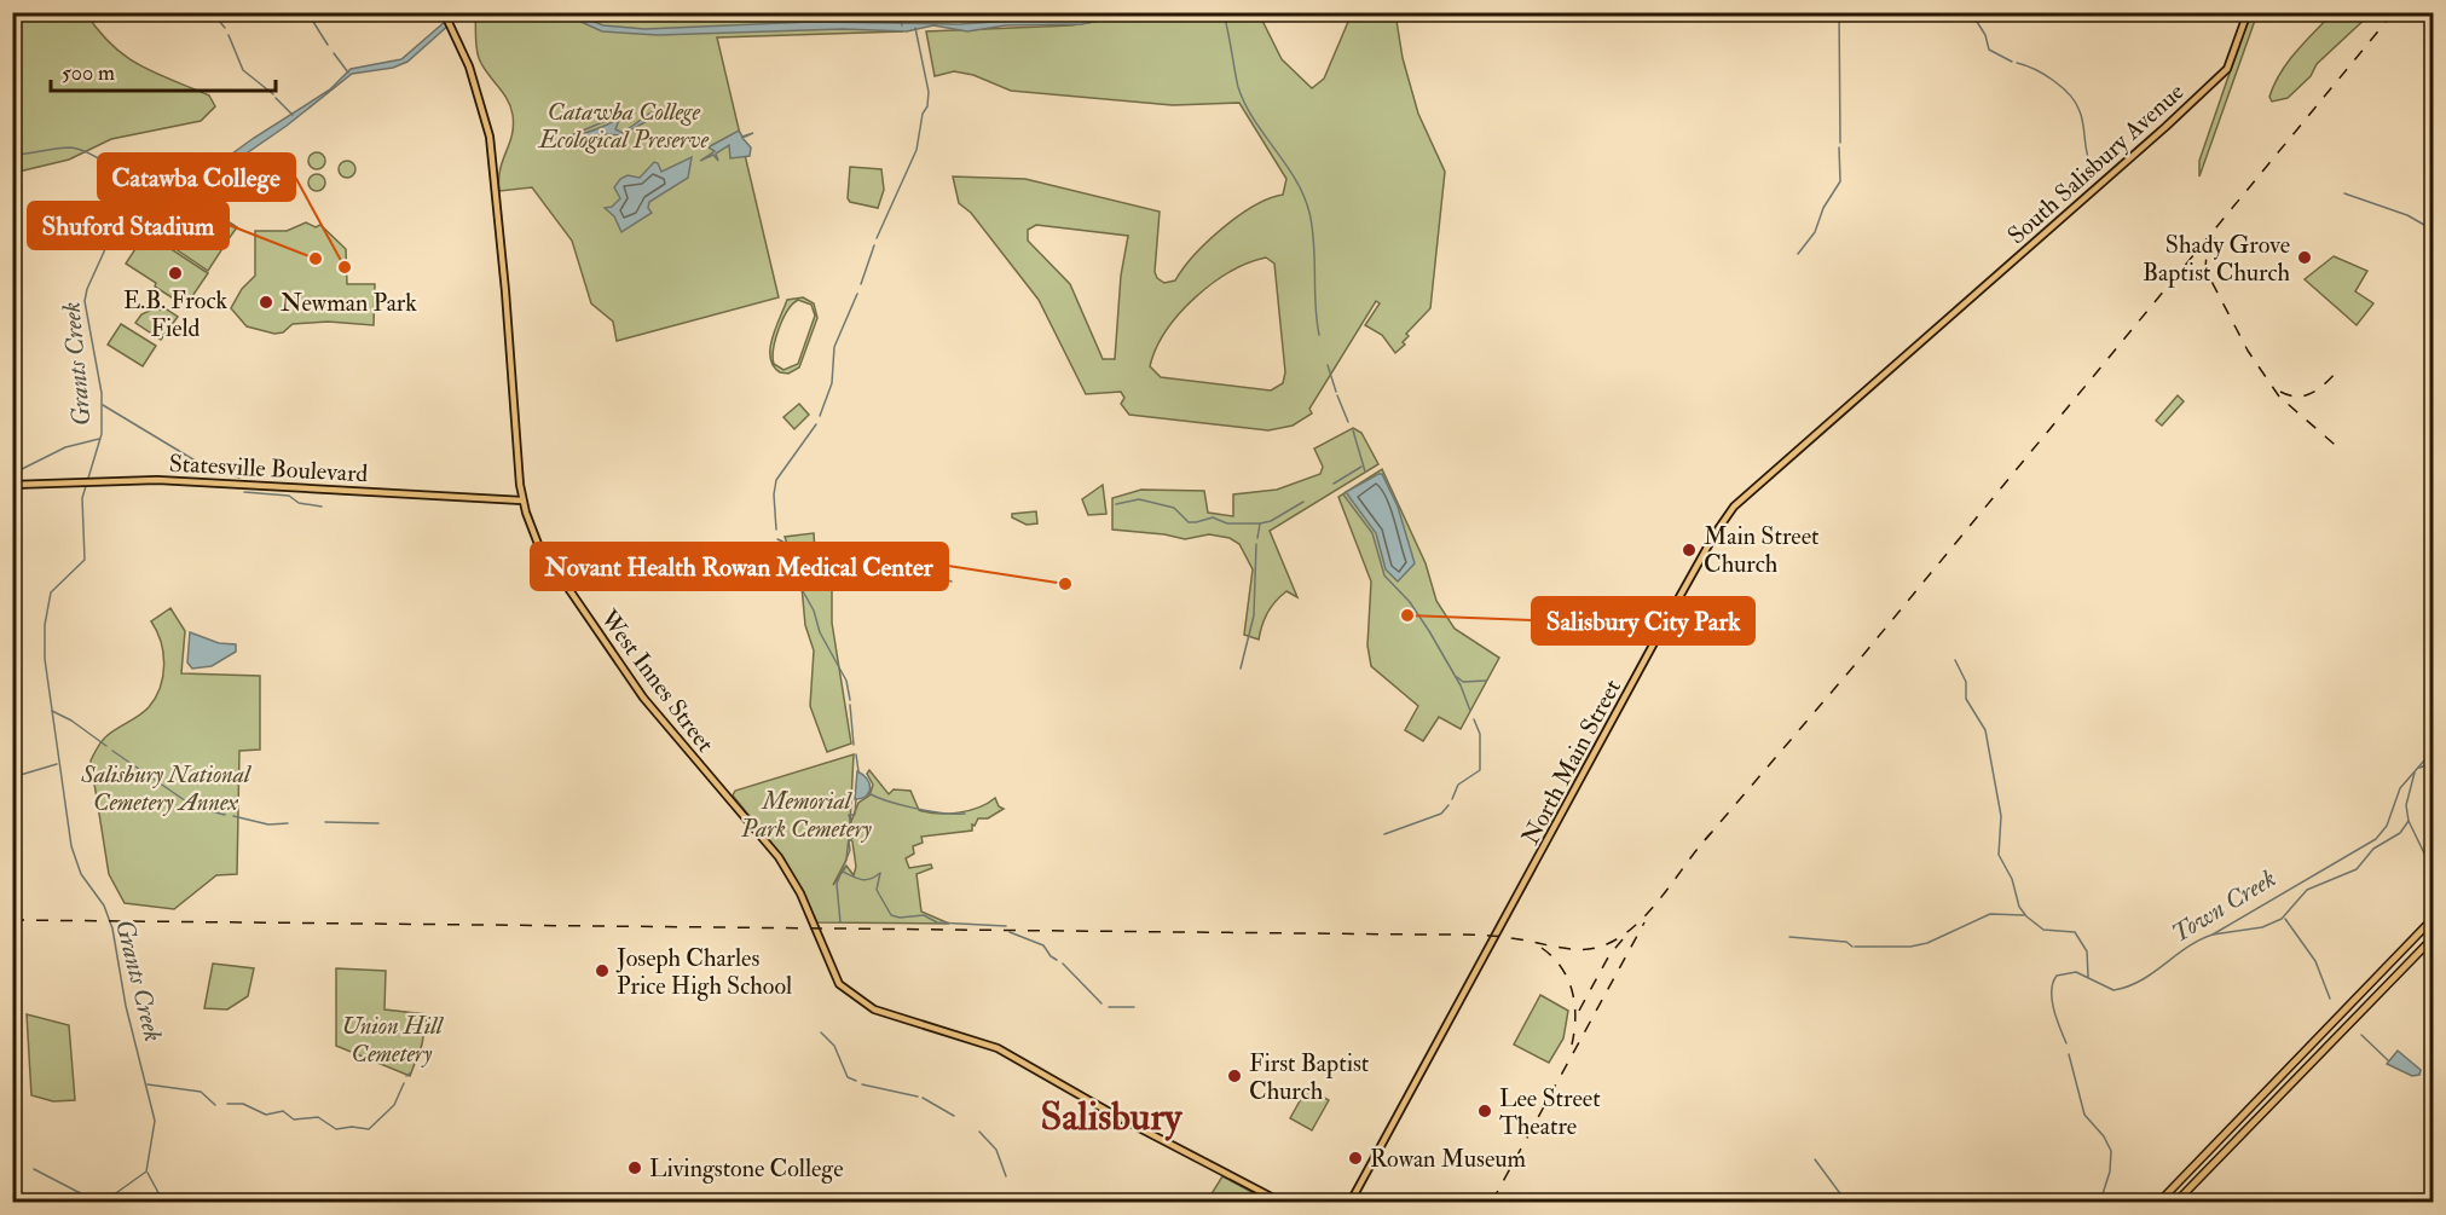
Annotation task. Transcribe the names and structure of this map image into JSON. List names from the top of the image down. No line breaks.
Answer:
{"streets":{"main road":["South Salisbury Avenue","Statesville Boulevard","West Innes Street","North Main Street"]},"crossings":[["South Salisbury Avenue","North Main Street"],["Statesville Boulevard","West Innes Street"]],"districts":["Salisbury"],"water":["Grants Creek","Town Creek"],"parks":["Catawba College Ecological Preserve","Salisbury National Cemetery Annex","Memorial Park Cemetery","Union Hill Cemetery"],"places":["Shady Grove Baptist Church","Shuford Stadium","Catawba College","E.B. Frock Field","Newman Park","Main Street Church","Novant Health Rowan Medical Center","Salisbury City Park","Joseph Charles Price High School","First Baptist Church","Lee Street Theatre","Rowan Museum","Livingstone College"],"scale_bar":"500 m"}
